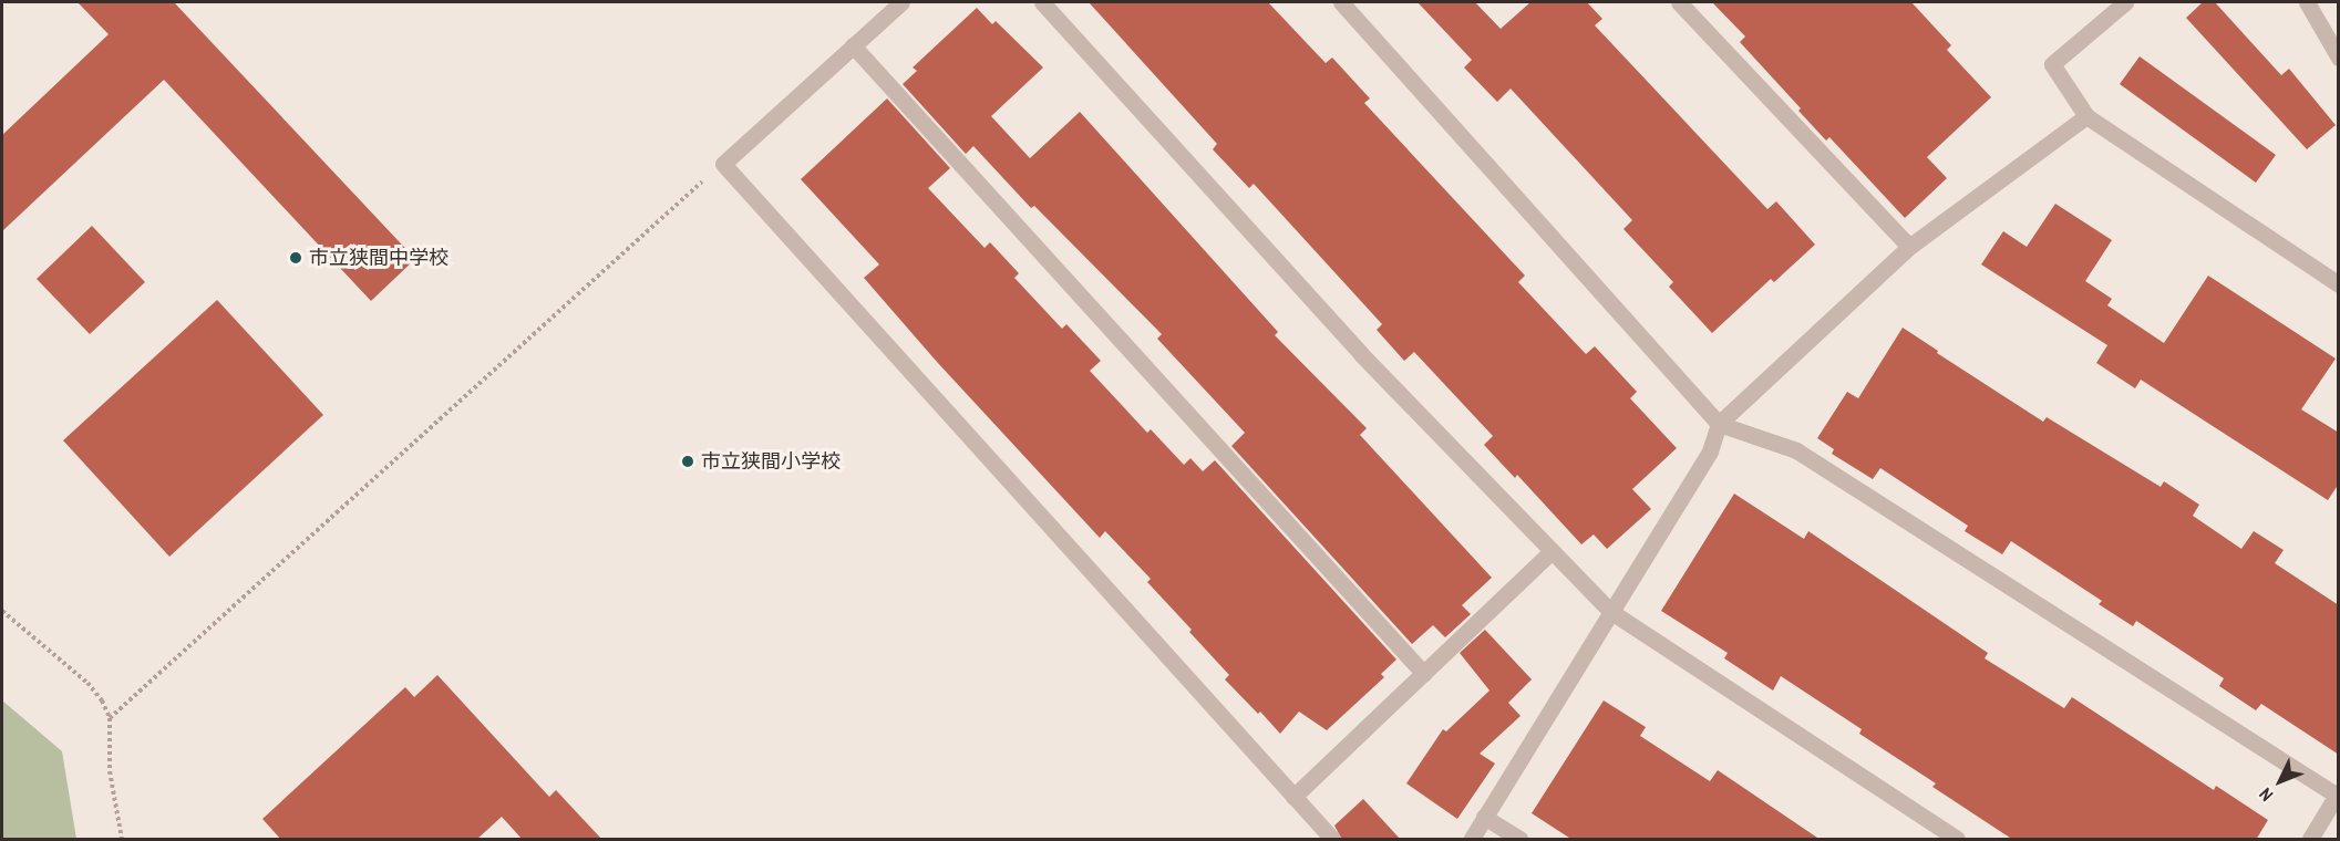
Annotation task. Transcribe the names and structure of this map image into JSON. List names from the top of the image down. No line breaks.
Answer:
{"places":["市立狭間中学校","市立狭間小学校"],"north":"bottom left"}
